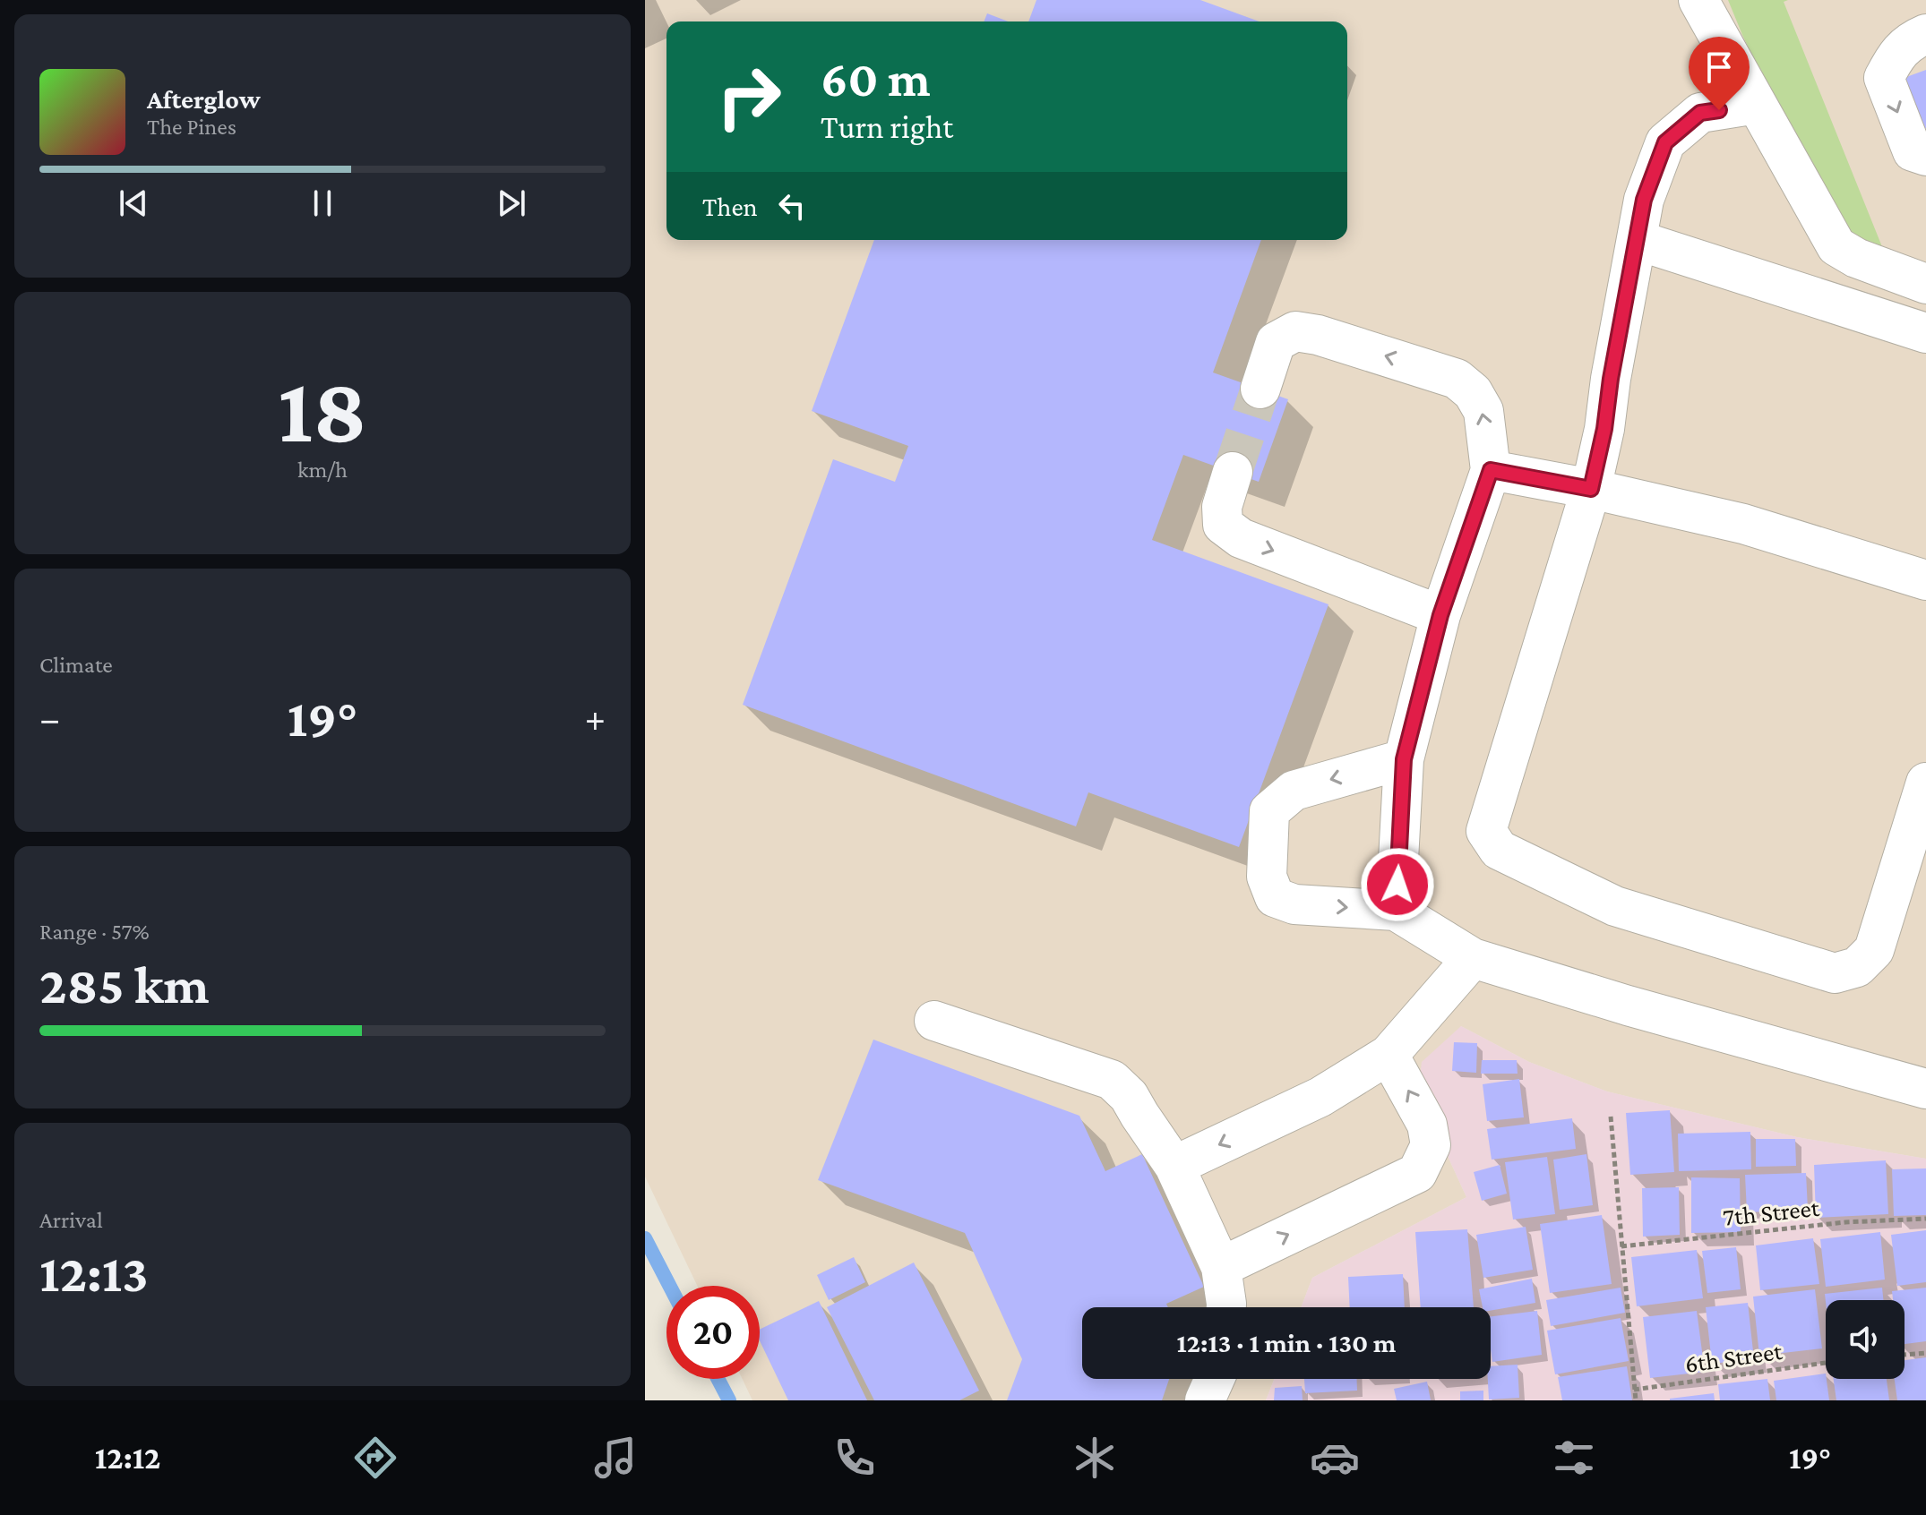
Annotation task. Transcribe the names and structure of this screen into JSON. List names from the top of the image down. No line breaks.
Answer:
{"streets":{"path":["7th Street","6th Street"]},"page":{"turn":["60 m","Turn right"],"song":["Afterglow","The Pines"],"then":"Then","tile":[["18","km/h"],"Climate",["Range · 57%","285 km"],["Arrival","12:13"]],"heat":["−","19°","+"],"limit":"20","trip":"12:13 · 1 min · 130 m","tabs":["12:12","19°"]}}
